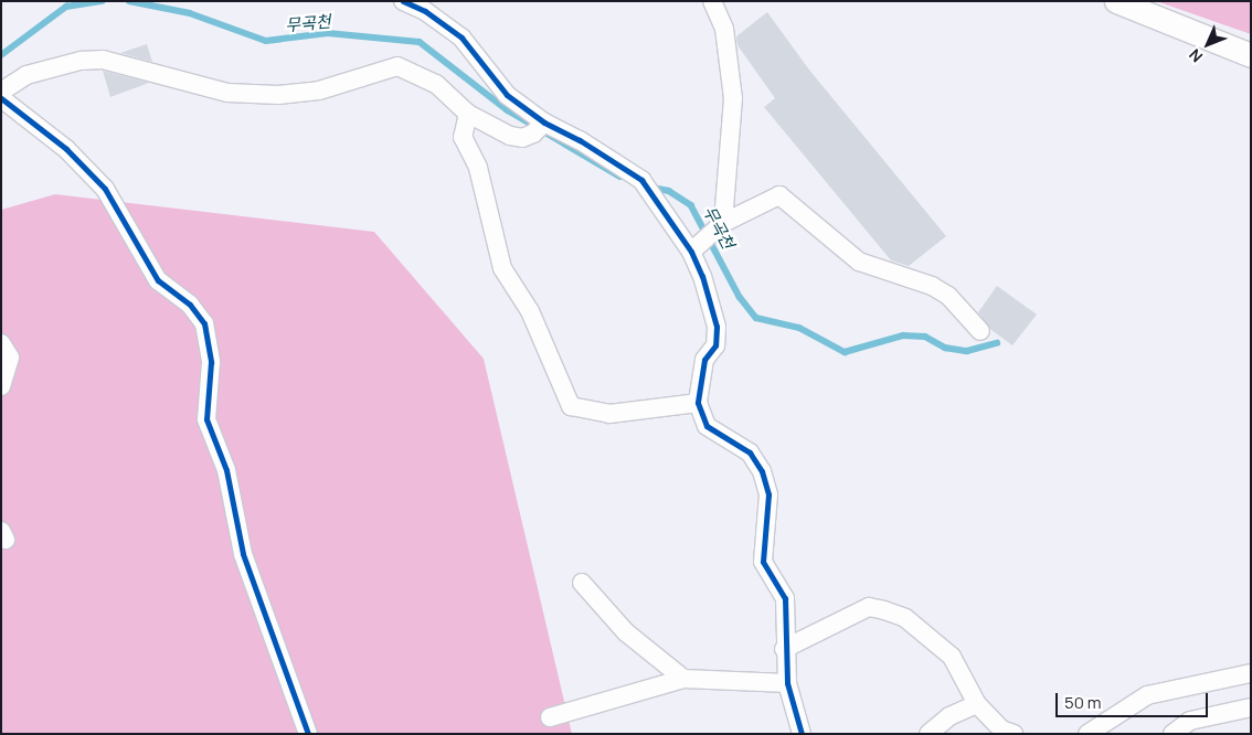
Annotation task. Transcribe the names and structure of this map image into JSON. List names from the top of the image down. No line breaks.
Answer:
{"water":["무곡천"],"scale_bar":"50 m","north":"bottom left"}
